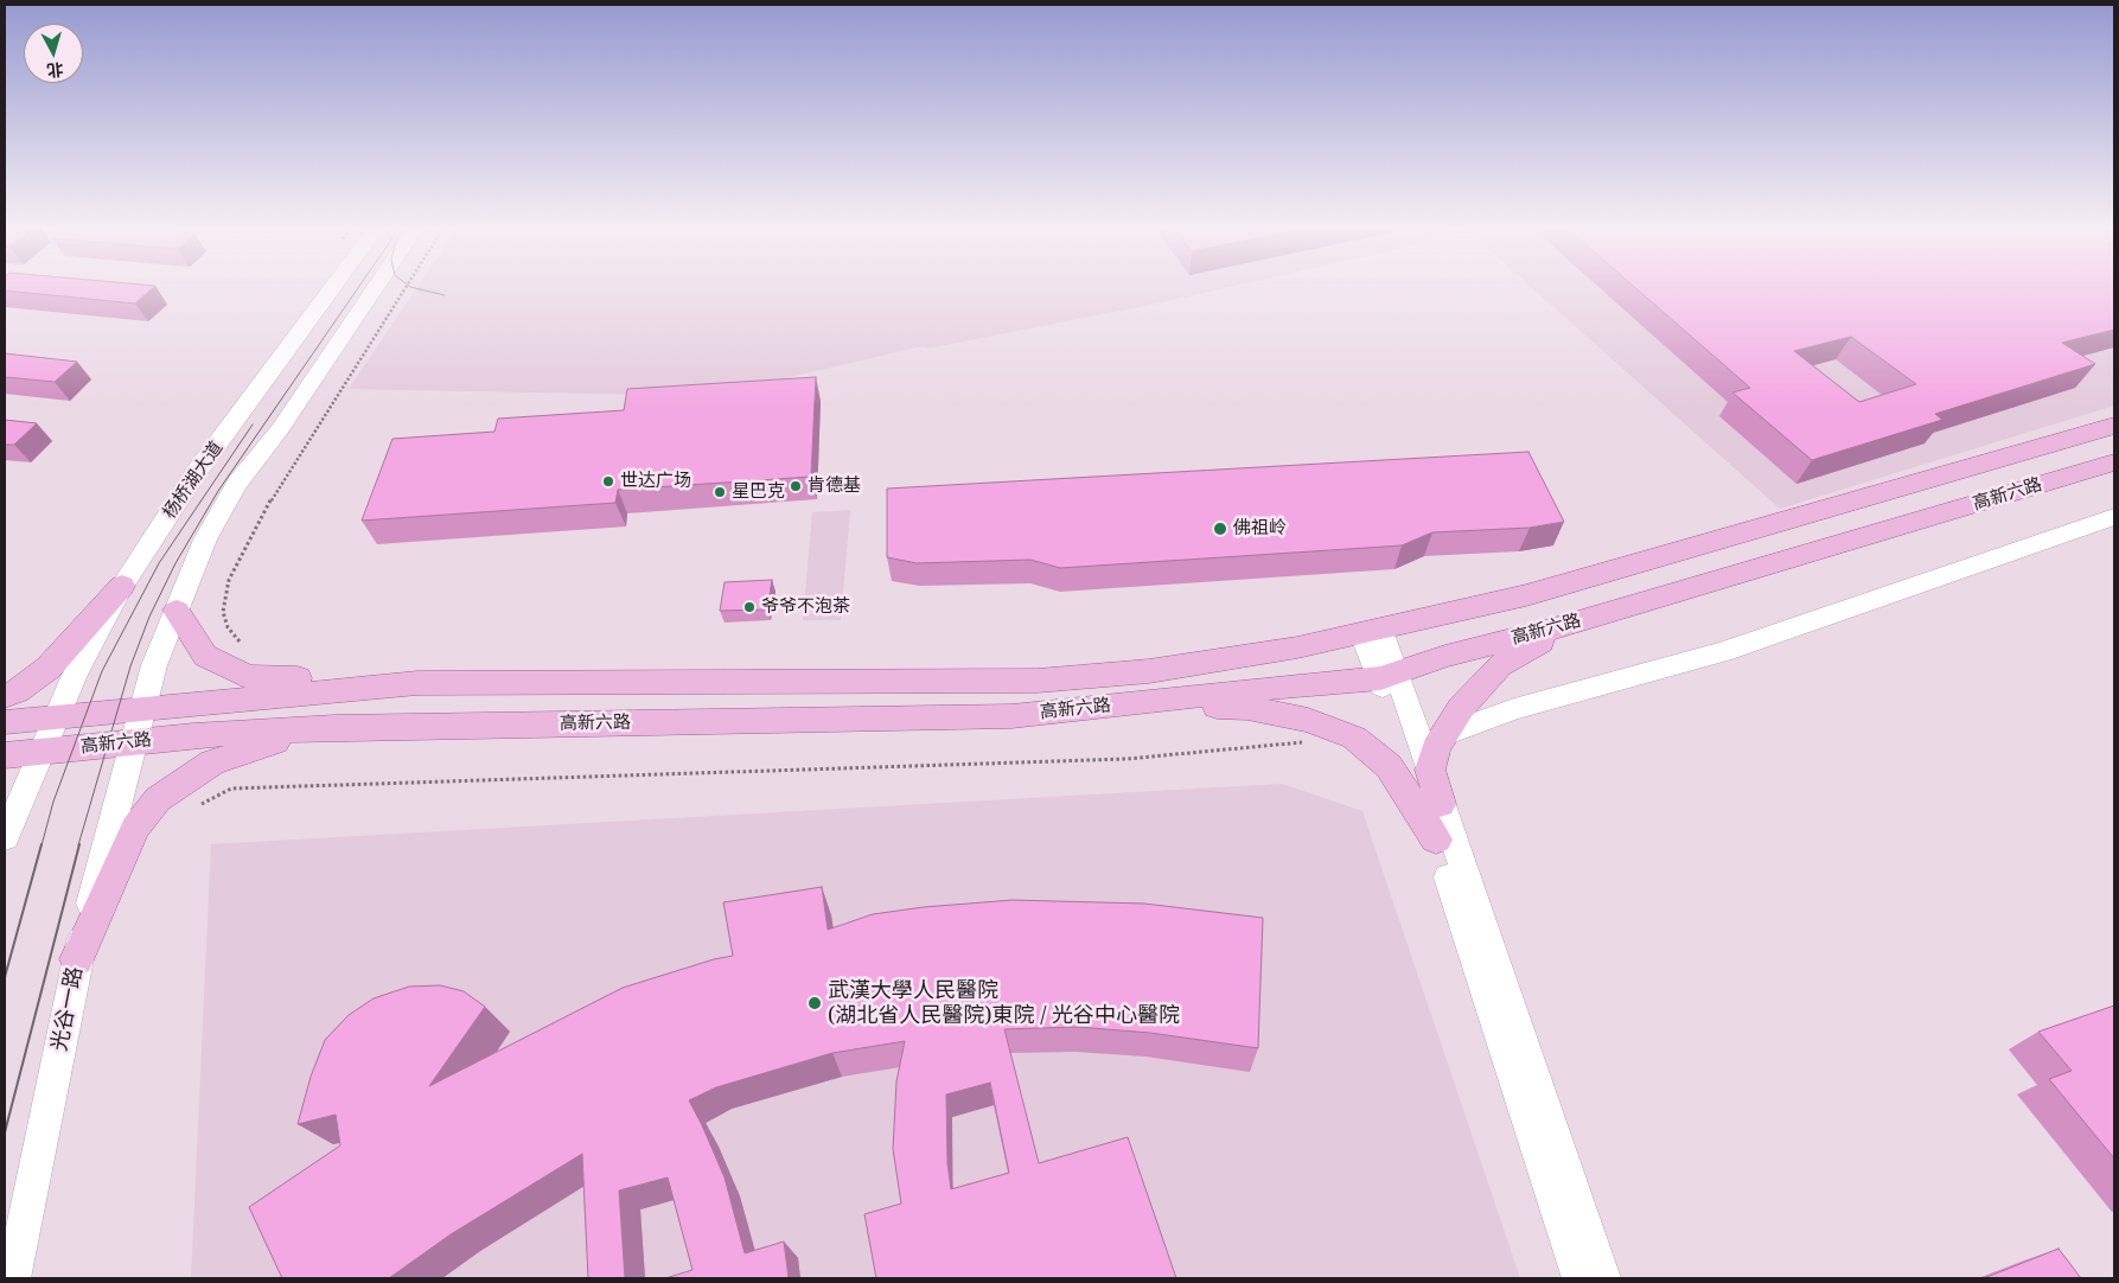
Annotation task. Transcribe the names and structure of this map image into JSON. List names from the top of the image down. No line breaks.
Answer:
{"streets":{"main road":["杨桥湖大道","高新六路","光谷一路"]},"crossings":[["杨桥湖大道","高新六路"],["高新六路","光谷一路"]],"places":["世达广场","肯德基","星巴克","佛祖岭","爷爷不泡茶","武漢大學人民醫院 (湖北省人民醫院)東院 / 光谷中心醫院"],"north":"bottom"}
